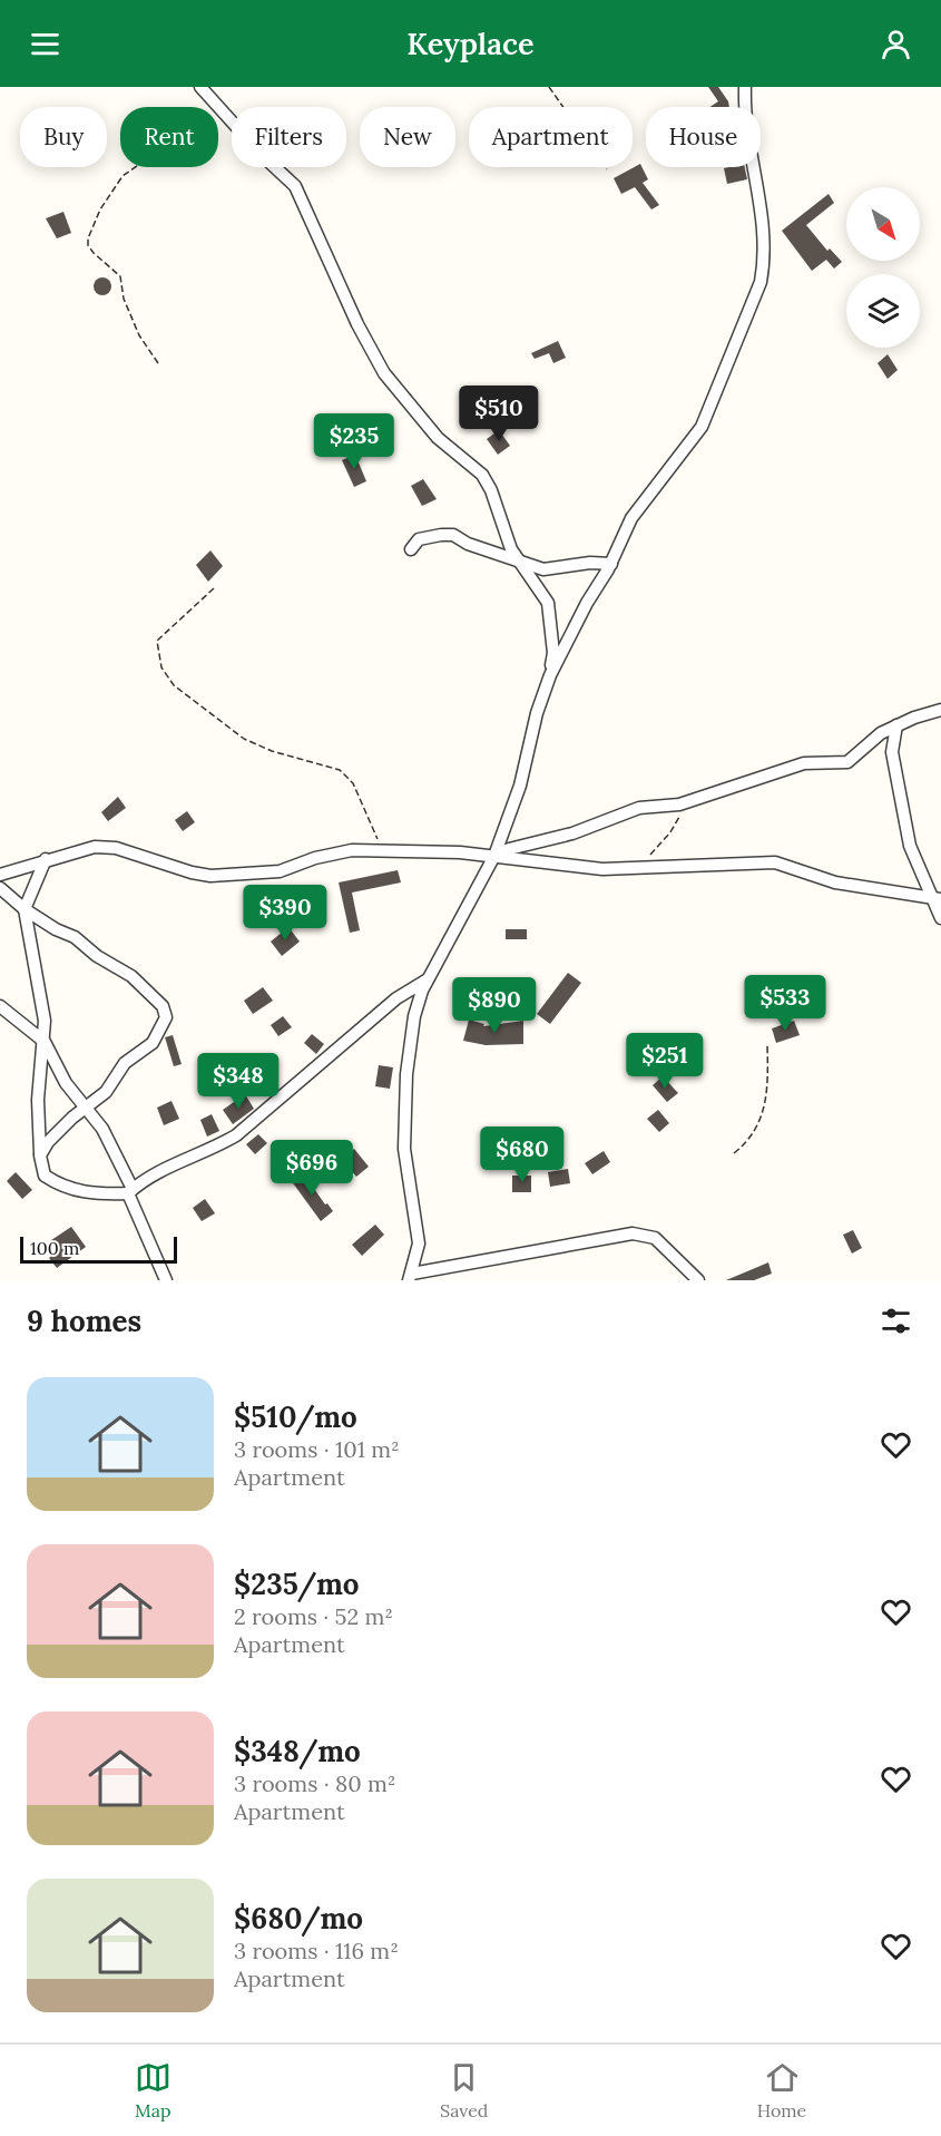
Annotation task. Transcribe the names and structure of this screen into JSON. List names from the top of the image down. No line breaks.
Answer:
{"scale_bar":"100 m","north":"bottom right","page":{"header":"Keyplace","chip":["Buy","Rent","Filters","New","Apartment","House"],"price":["$510","$235","$390","$533","$890","$251","$348","$680","$696"],"scale":"100 m","heading":"9 homes","list":[{"name":"$510/mo","note":"3 rooms · 101 m² · Apartment"},{"name":"$235/mo","note":"2 rooms · 52 m² · Apartment"},{"name":"$348/mo","note":"3 rooms · 80 m² · Apartment"},{"name":"$680/mo","note":"3 rooms · 116 m² · Apartment"}],"tabs":["Map","Saved","Home"]}}
